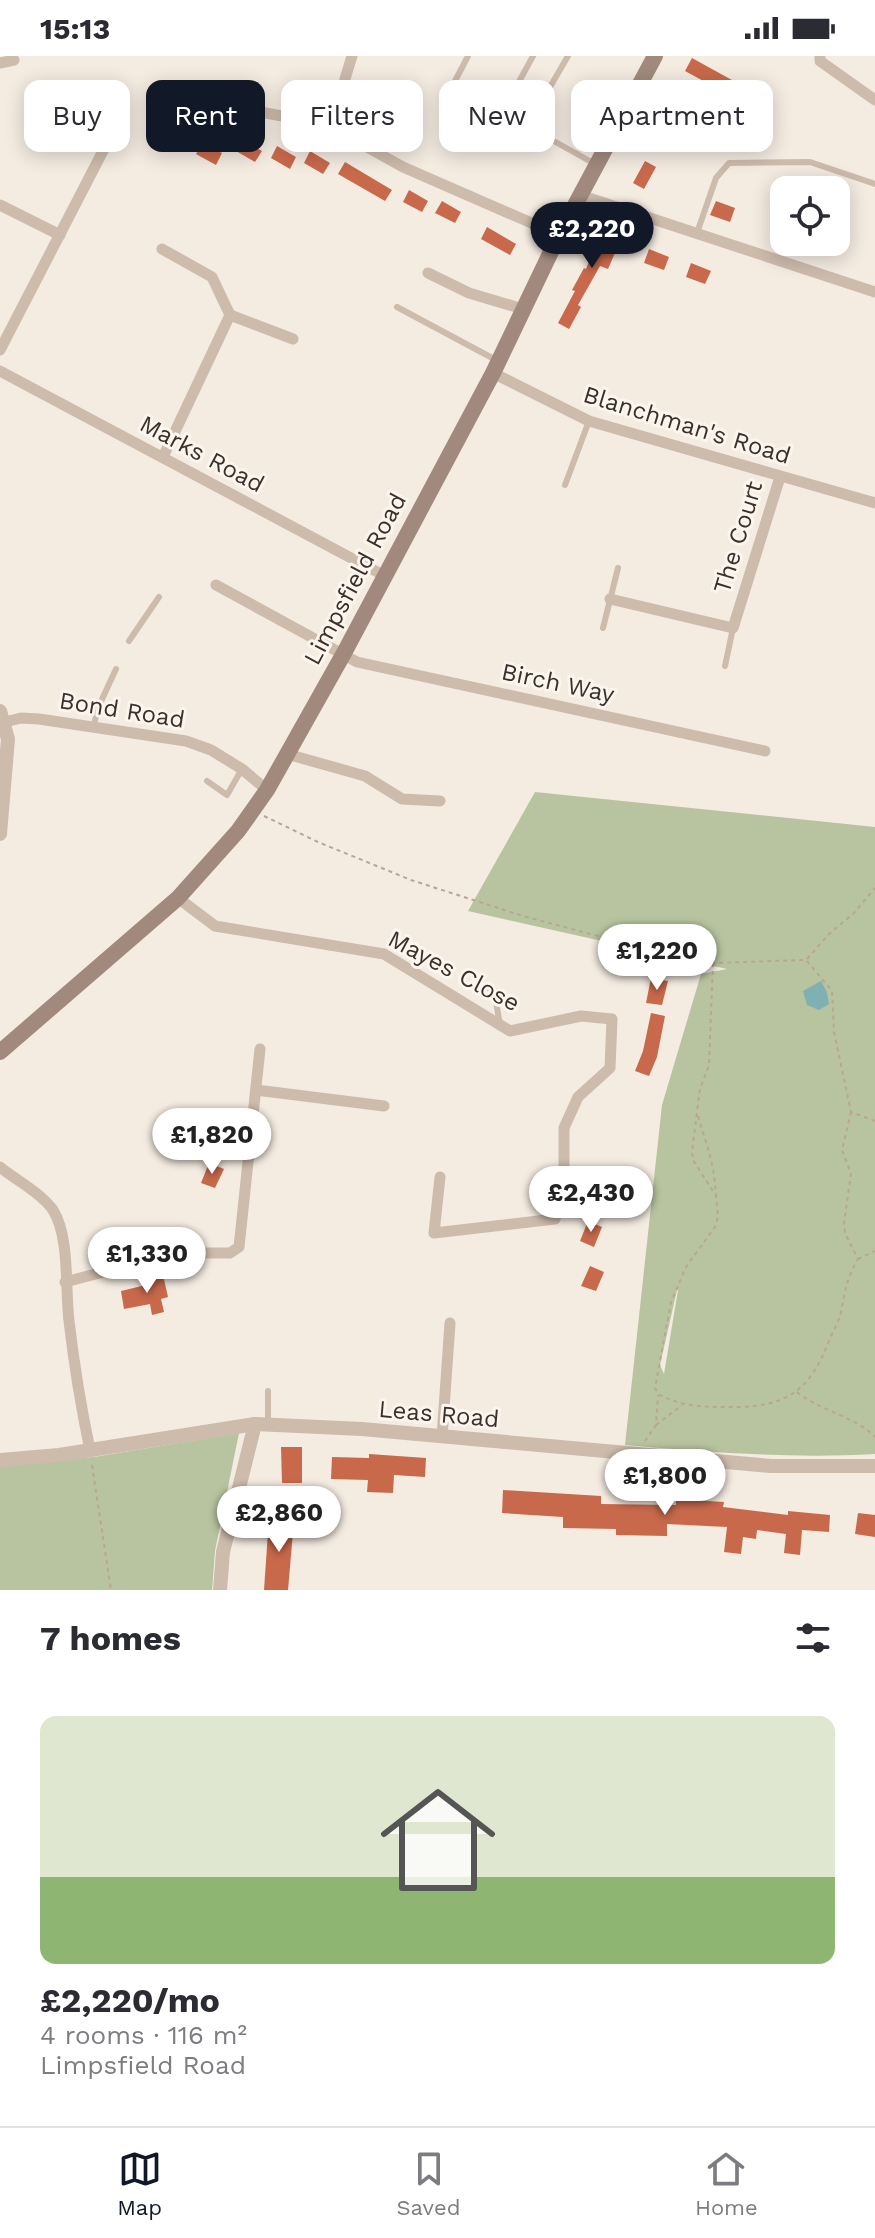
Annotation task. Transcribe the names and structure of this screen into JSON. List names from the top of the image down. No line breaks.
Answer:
{"streets":{"main road":["Limpsfield Road"],"street":["Blanchman's Road","Marks Road","The Court","Birch Way","Bond Road","Mayes Close","Leas Road"]},"crossings":[["Blanchman's Road","The Court"],["Blanchman's Road","Limpsfield Road"],["Marks Road","Limpsfield Road"],["Limpsfield Road","Birch Way"],["Limpsfield Road","Bond Road"],["Limpsfield Road","Mayes Close"]],"page":{"status":"15:13","chip":["Buy","Rent","Filters","New","Apartment"],"price":["£2,220","£1,220","£1,820","£2,430","£1,330","£1,800","£2,860"],"heading":"7 homes","list":[{"name":"£2,220/mo","note":"4 rooms · 116 m² · Limpsfield Road"}],"tabs":["Map","Saved","Home"]}}
